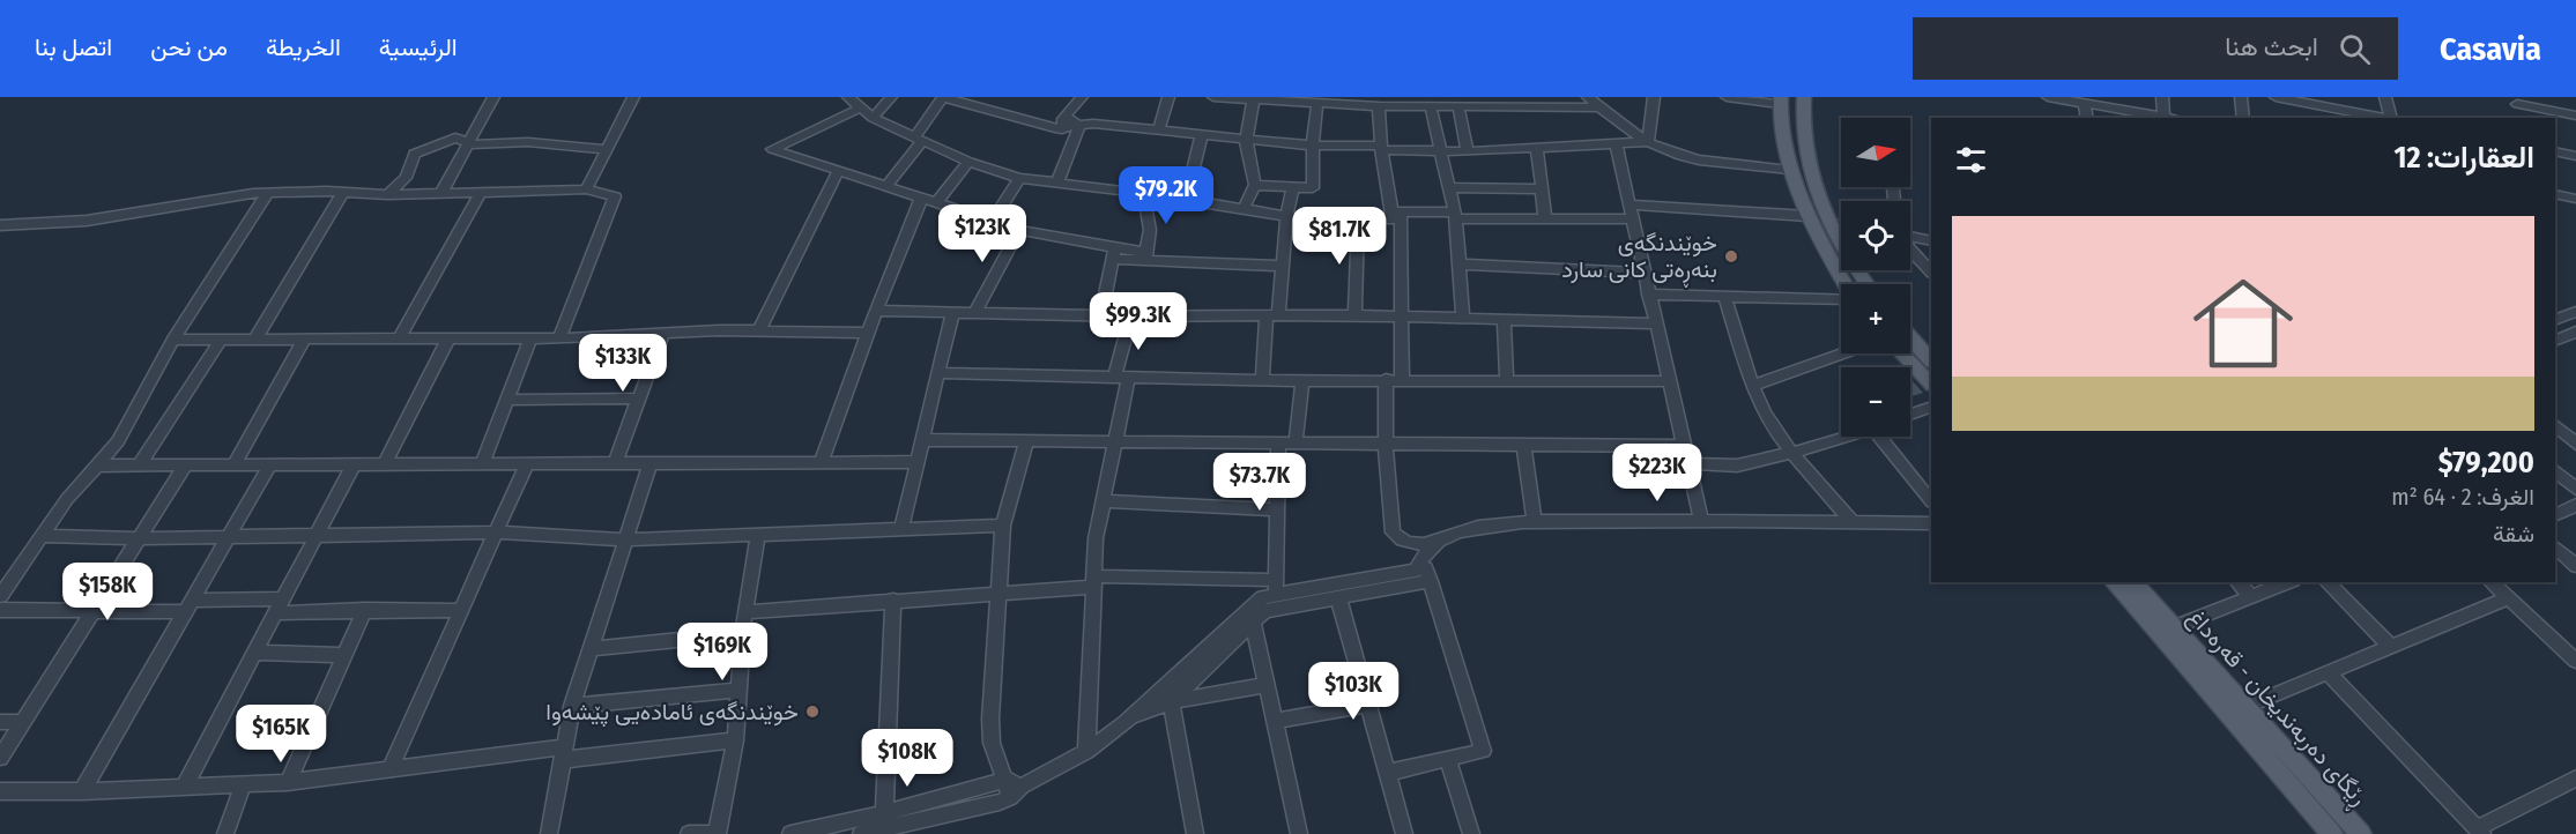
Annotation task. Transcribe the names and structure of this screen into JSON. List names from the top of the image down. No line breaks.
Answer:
{"streets":{"main road":["ڕێگای دەربەندیخان - قەرەداغ"]},"places":["خوێندنگەی بنەڕەتی کانی سارد","خوێندنگەی ئامادەیی پێشەوا"],"north":"right","page":{"header":"Casavia","search":"ابحث هنا","nav":["الرئيسية","الخريطة","من نحن","اتصل بنا"],"map_buttons":["+","−"],"heading":"العقارات: 12","price":["$79.2K","$123K","$81.7K","$99.3K","$133K","$223K","$73.7K","$158K","$169K","$103K","$165K","$108K"],"list":[{"name":"$79,200","note":"الغرف: 2 · 64 m² · شقة"}]}}
